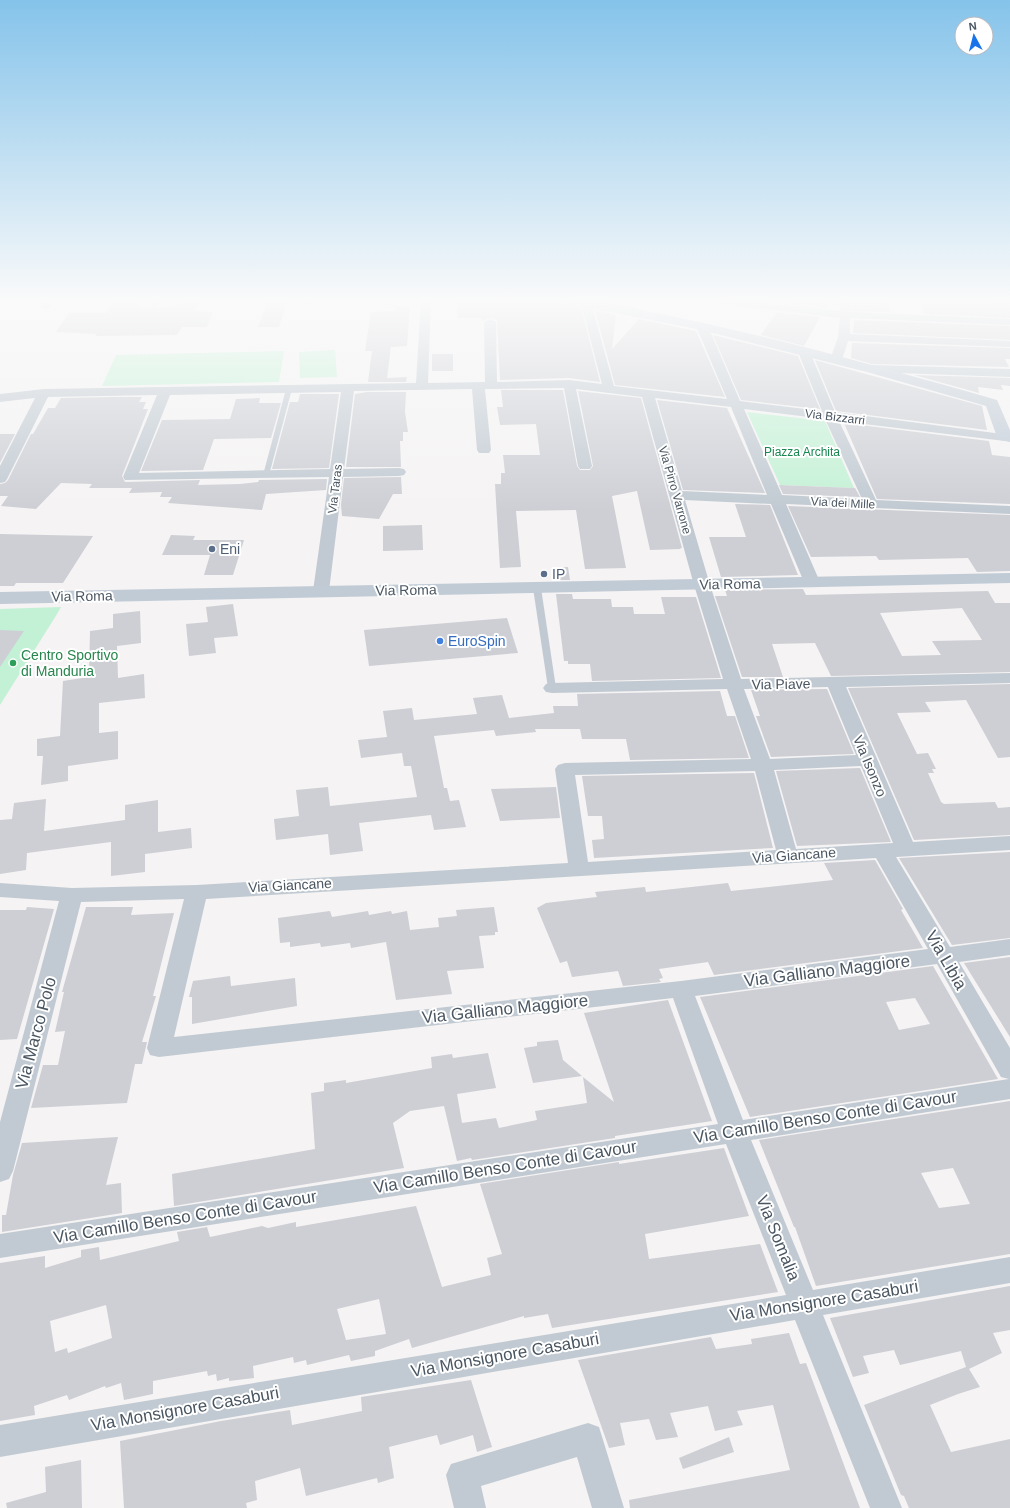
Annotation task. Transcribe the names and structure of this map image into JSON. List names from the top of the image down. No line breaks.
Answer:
{"streets":{"street":["Via Bizzarri","Via Taras","Via Pirro Varrone","Via dei Mille","Via Roma","Via Piave","Via Isonzo","Via Giancane","Via Libia","Via Galliano Maggiore","Via Marco Polo","Via Camillo Benso Conte di Cavour","Via Somalia","Via Monsignore Casaburi"]},"crossings":[["Via Bizzarri","Via Taras"],["Via Bizzarri","Via Pirro Varrone"],["Via Taras","Via Roma"],["Via Pirro Varrone","Via dei Mille"],["Via Pirro Varrone","Via Roma"],["Via Pirro Varrone","Via Piave"],["Via Pirro Varrone","Via Giancane"],["Via Piave","Via Isonzo"],["Via Isonzo","Via Giancane"],["Via Giancane","Via Libia"],["Via Giancane","Via Galliano Maggiore"],["Via Giancane","Via Marco Polo"],["Via Libia","Via Galliano Maggiore"],["Via Galliano Maggiore","Via Somalia"],["Via Camillo Benso Conte di Cavour","Via Somalia"],["Via Somalia","Via Monsignore Casaburi"]],"parks":["Piazza Archita"],"places":["Eni","IP","EuroSpin","Centro Sportivo di Manduria"],"north":"top"}
